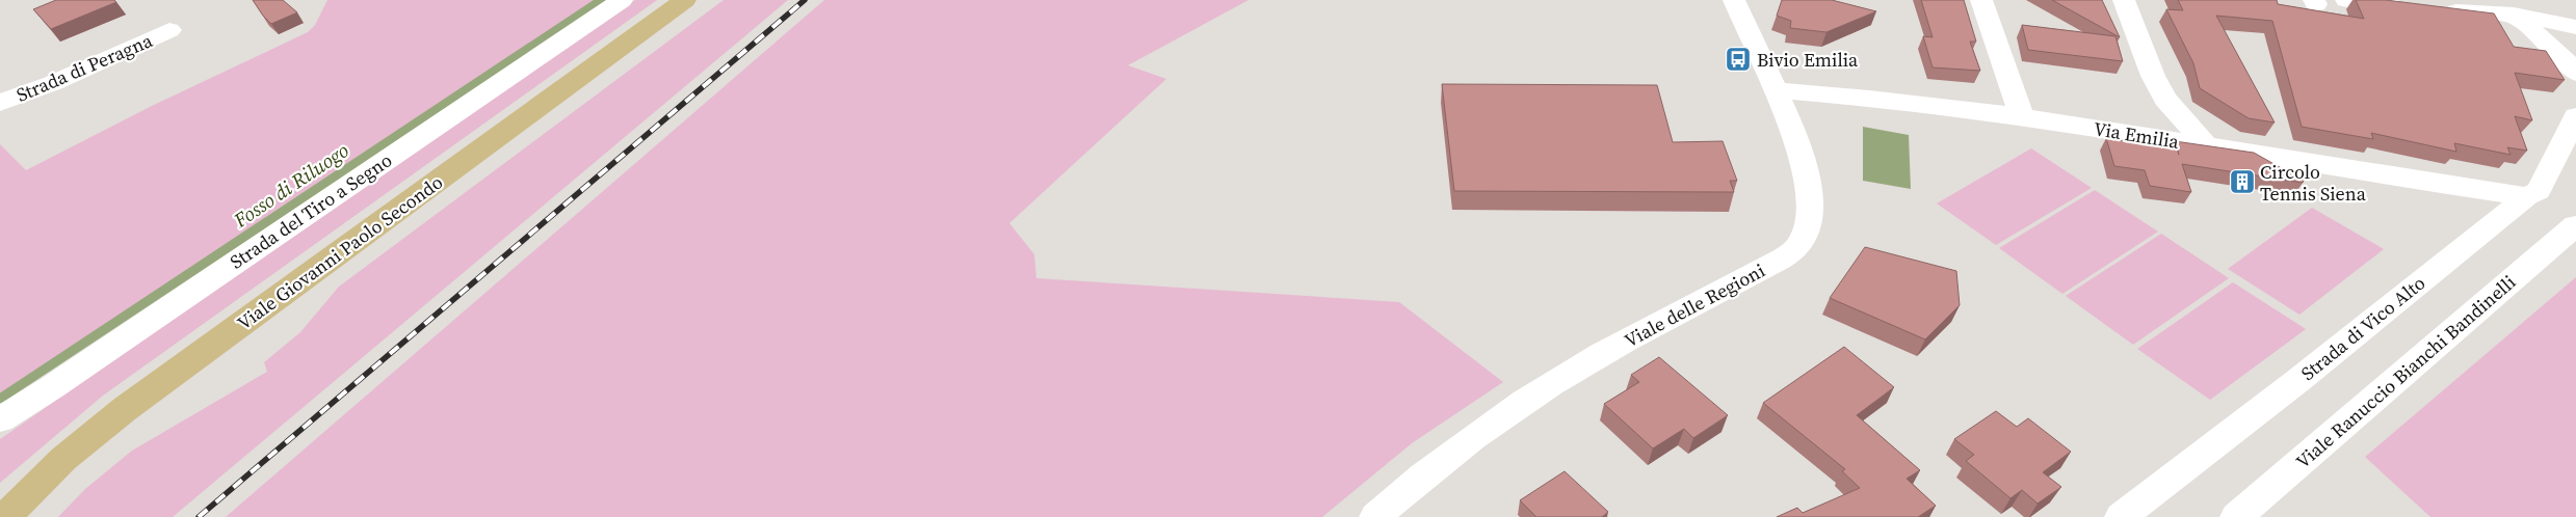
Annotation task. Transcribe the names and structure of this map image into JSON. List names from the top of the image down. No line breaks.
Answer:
{"streets":{"main road":["Viale Giovanni Paolo Secondo"],"street":["Strada di Peragna","Via Emilia","Strada del Tiro a Segno","Viale delle Regioni","Strada di Vico Alto","Viale Ranuccio Bianchi Bandinelli"]},"crossings":[["Via Emilia","Viale delle Regioni"],["Via Emilia","Strada di Vico Alto"]],"water":["Fosso di Riluogo"],"places":{"bus stop":["Bivio Emilia"],"building":["Circolo Tennis Siena"]}}
